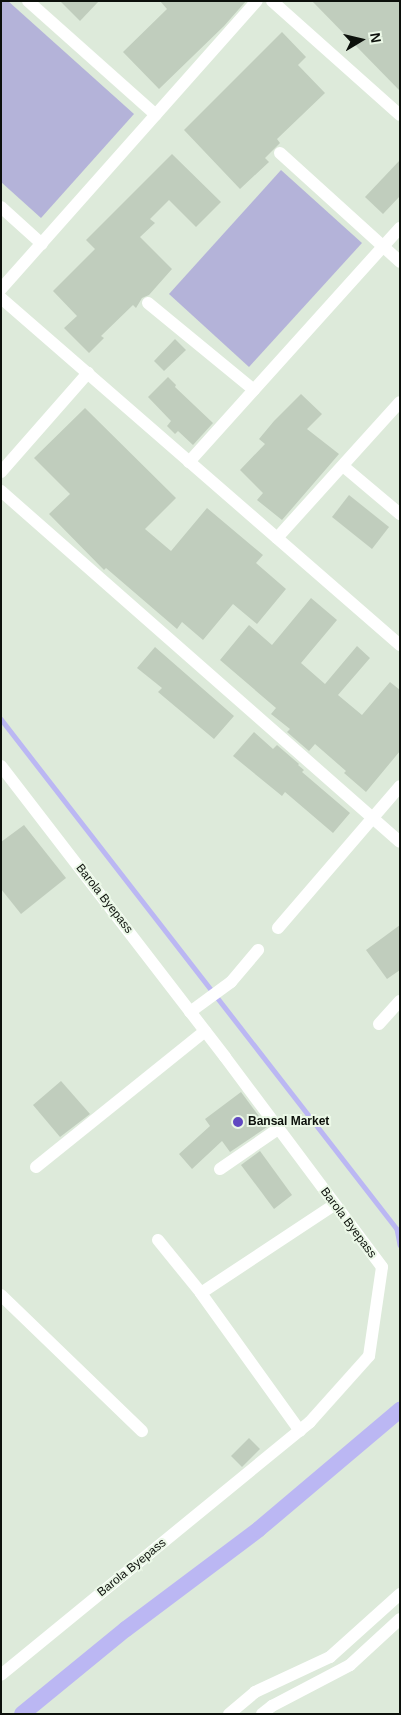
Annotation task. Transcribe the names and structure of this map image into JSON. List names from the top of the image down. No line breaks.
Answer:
{"streets":{"street":["Barola Byepass"]},"places":["Bansal Market"],"north":"right"}
